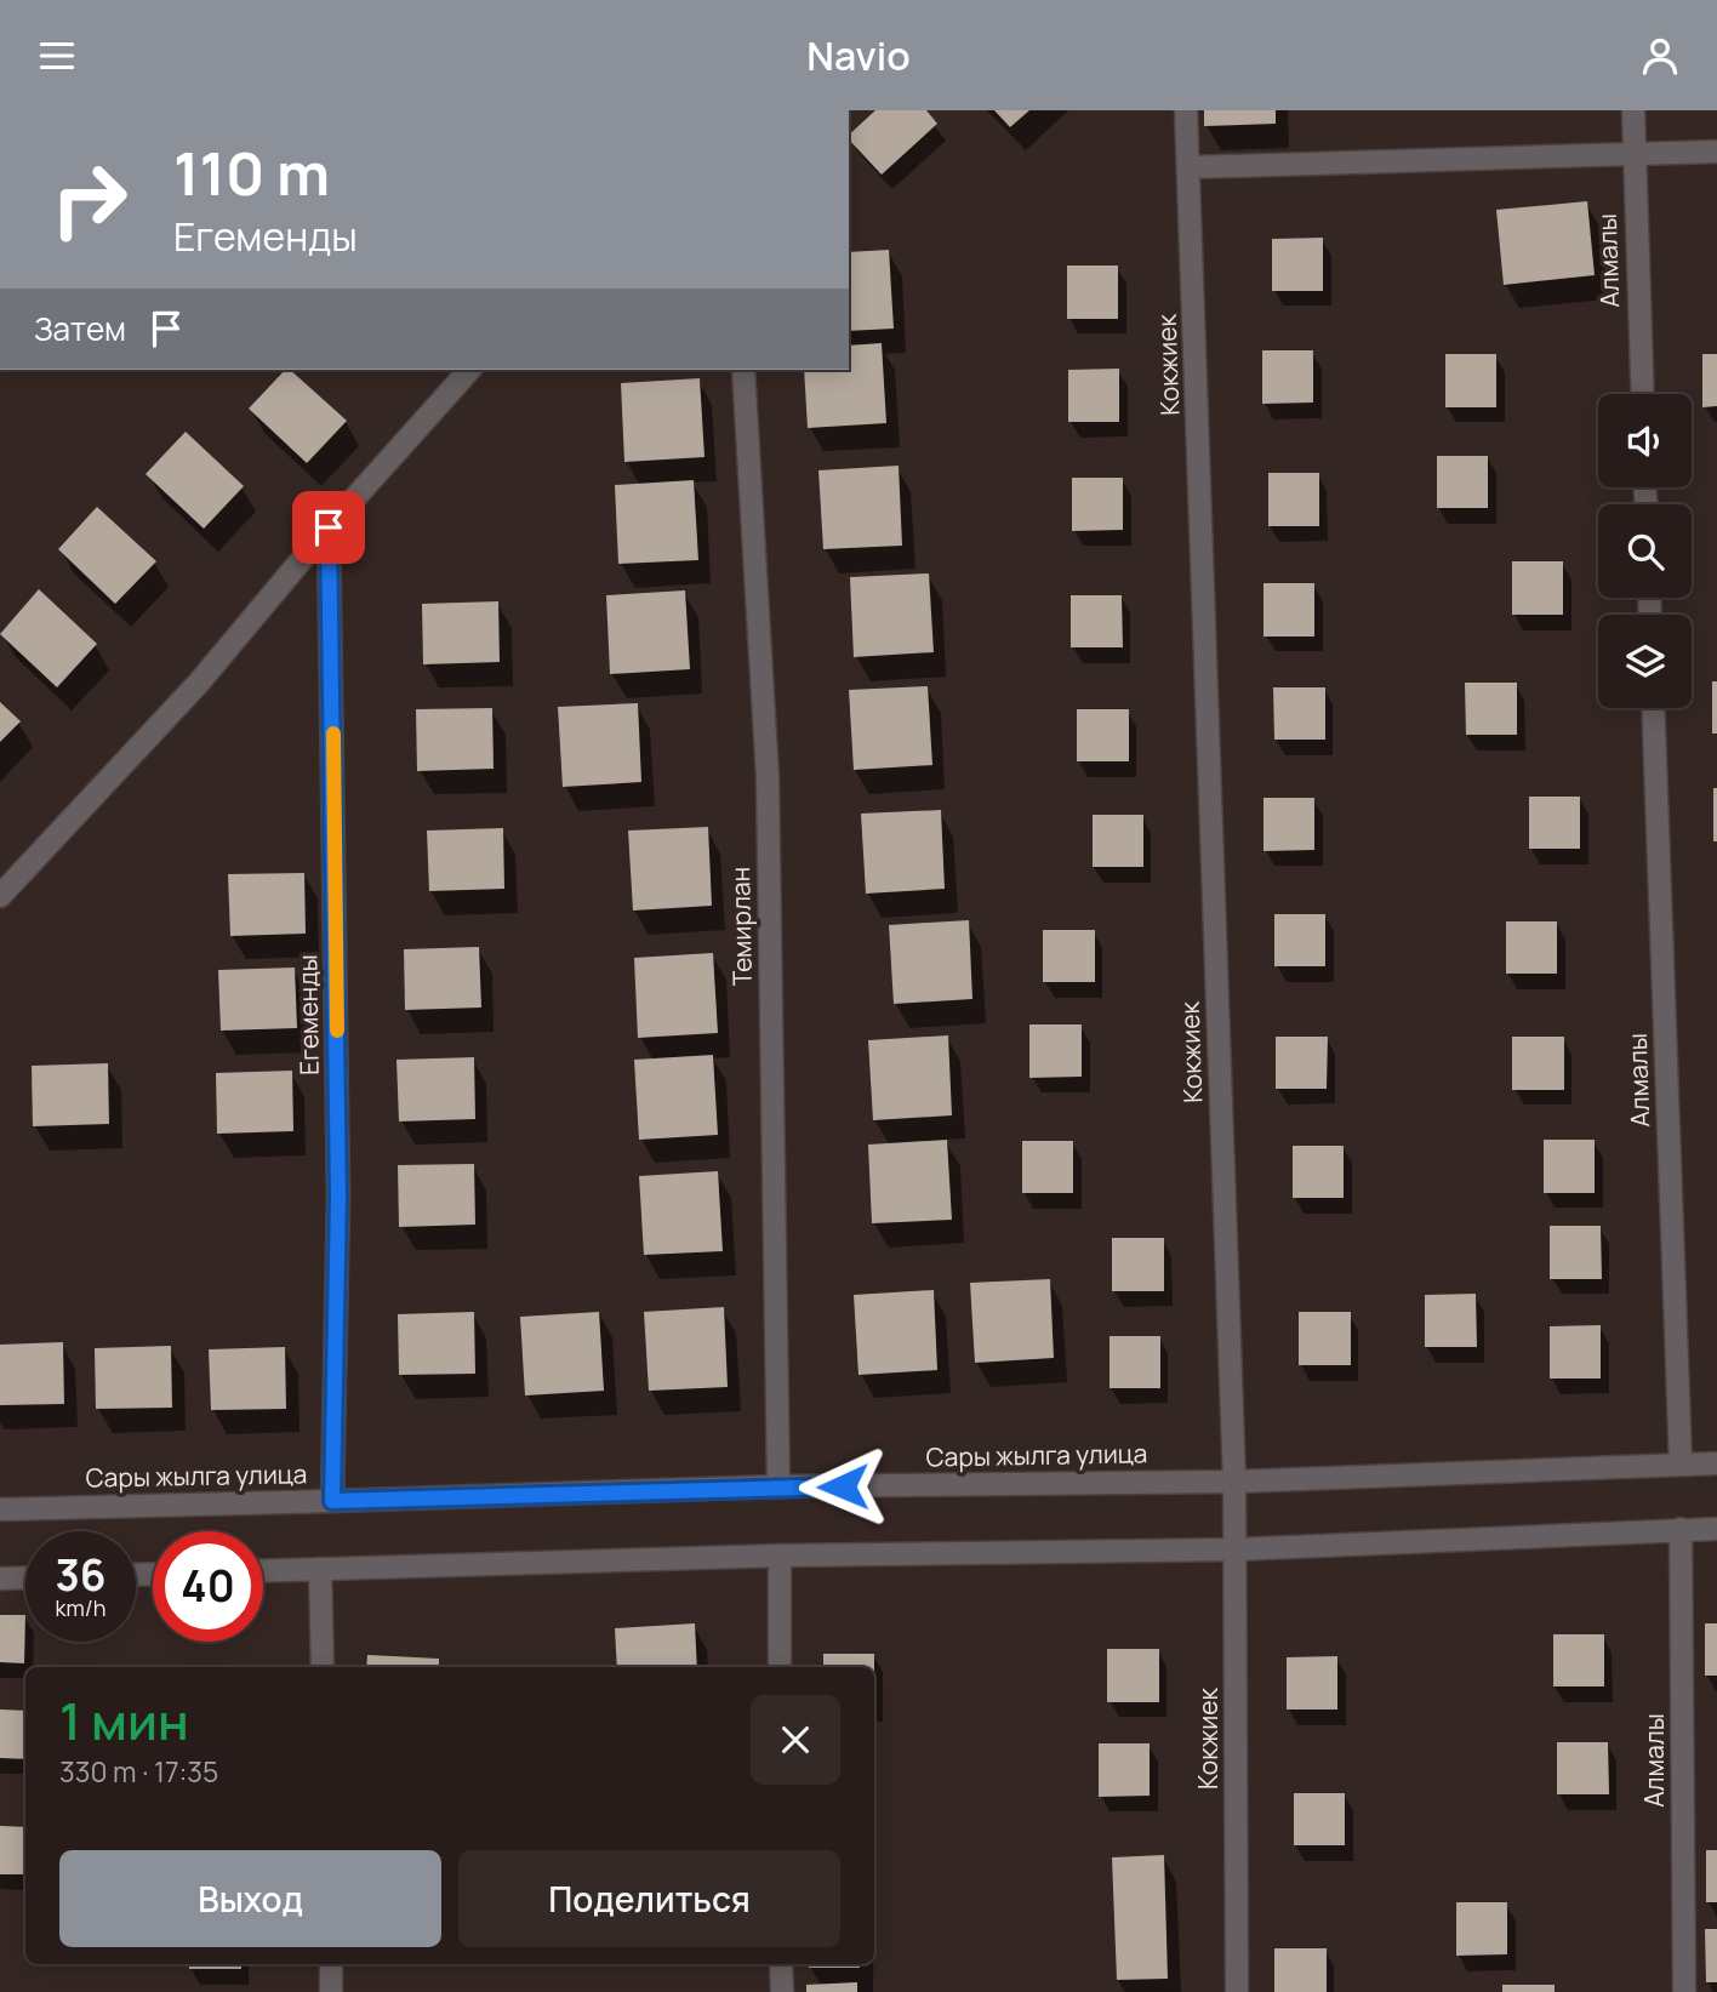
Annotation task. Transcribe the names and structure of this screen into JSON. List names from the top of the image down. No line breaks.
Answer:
{"streets":{"street":["Алмалы","Кокжиек","Темирлан","Егеменды","Сары жылга улица"]},"crossings":[["Алмалы","Сары жылга улица"],["Кокжиек","Сары жылга улица"],["Темирлан","Сары жылга улица"],["Егеменды","Сары жылга улица"]],"page":{"header":"Navio","turn":["110 m","Егеменды"],"then":"Затем","speed":"36 km/h","limit":"40","heading":["1 мин","330 m · 17:35"],"buttons":["Выход","Поделиться"]}}
